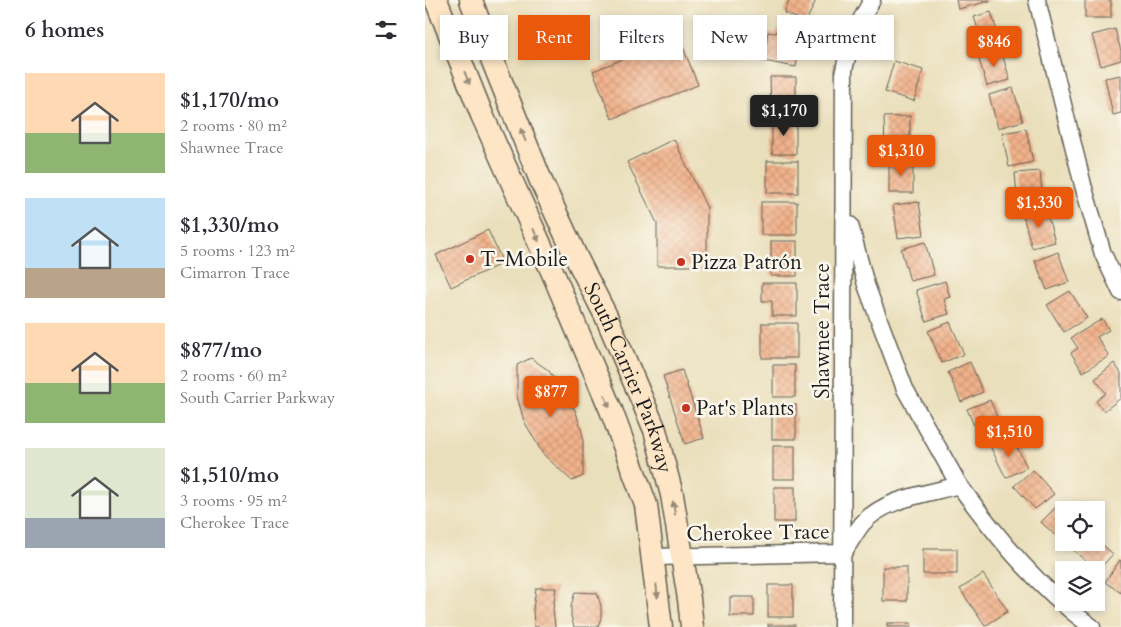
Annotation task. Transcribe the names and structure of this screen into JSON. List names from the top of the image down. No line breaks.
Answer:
{"streets":{"main road":["South Carrier Parkway"],"street":["Shawnee Trace","Cherokee Trace"]},"crossings":[["Shawnee Trace","Cherokee Trace"],["South Carrier Parkway","Cherokee Trace"]],"places":["T-Mobile","Pizza Patrón","Pat's Plants"],"page":{"heading":"6 homes","chip":["Buy","Rent","Filters","New","Apartment"],"price":["$846","$1,170","$1,310","$1,330","$877","$1,510"],"list":[{"name":"$1,170/mo","note":"2 rooms · 80 m² · Shawnee Trace"},{"name":"$1,330/mo","note":"5 rooms · 123 m² · Cimarron Trace"},{"name":"$877/mo","note":"2 rooms · 60 m² · South Carrier Parkway"},{"name":"$1,510/mo","note":"3 rooms · 95 m² · Cherokee Trace"}]}}
